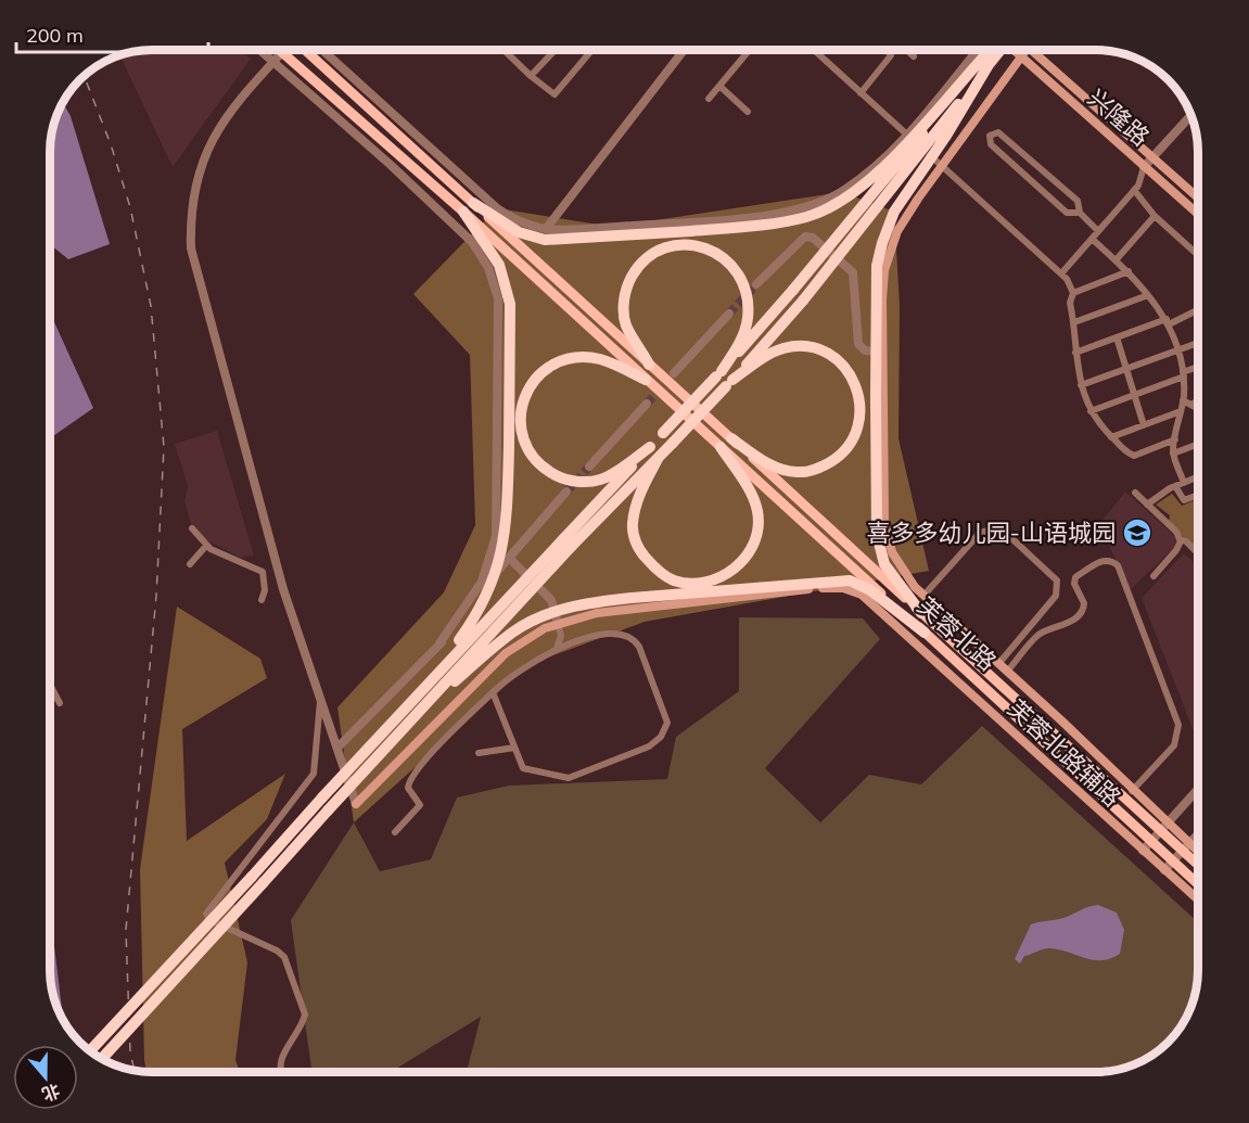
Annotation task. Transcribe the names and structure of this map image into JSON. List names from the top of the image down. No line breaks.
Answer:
{"streets":{"main road":["兴隆路","芙蓉北路","芙蓉北路辅路"]},"crossings":[["兴隆路","芙蓉北路辅路"],["芙蓉北路","芙蓉北路辅路"]],"places":{"school or university":["喜多多幼儿园-山语城园"]},"scale_bar":"200 m","north":"bottom"}
